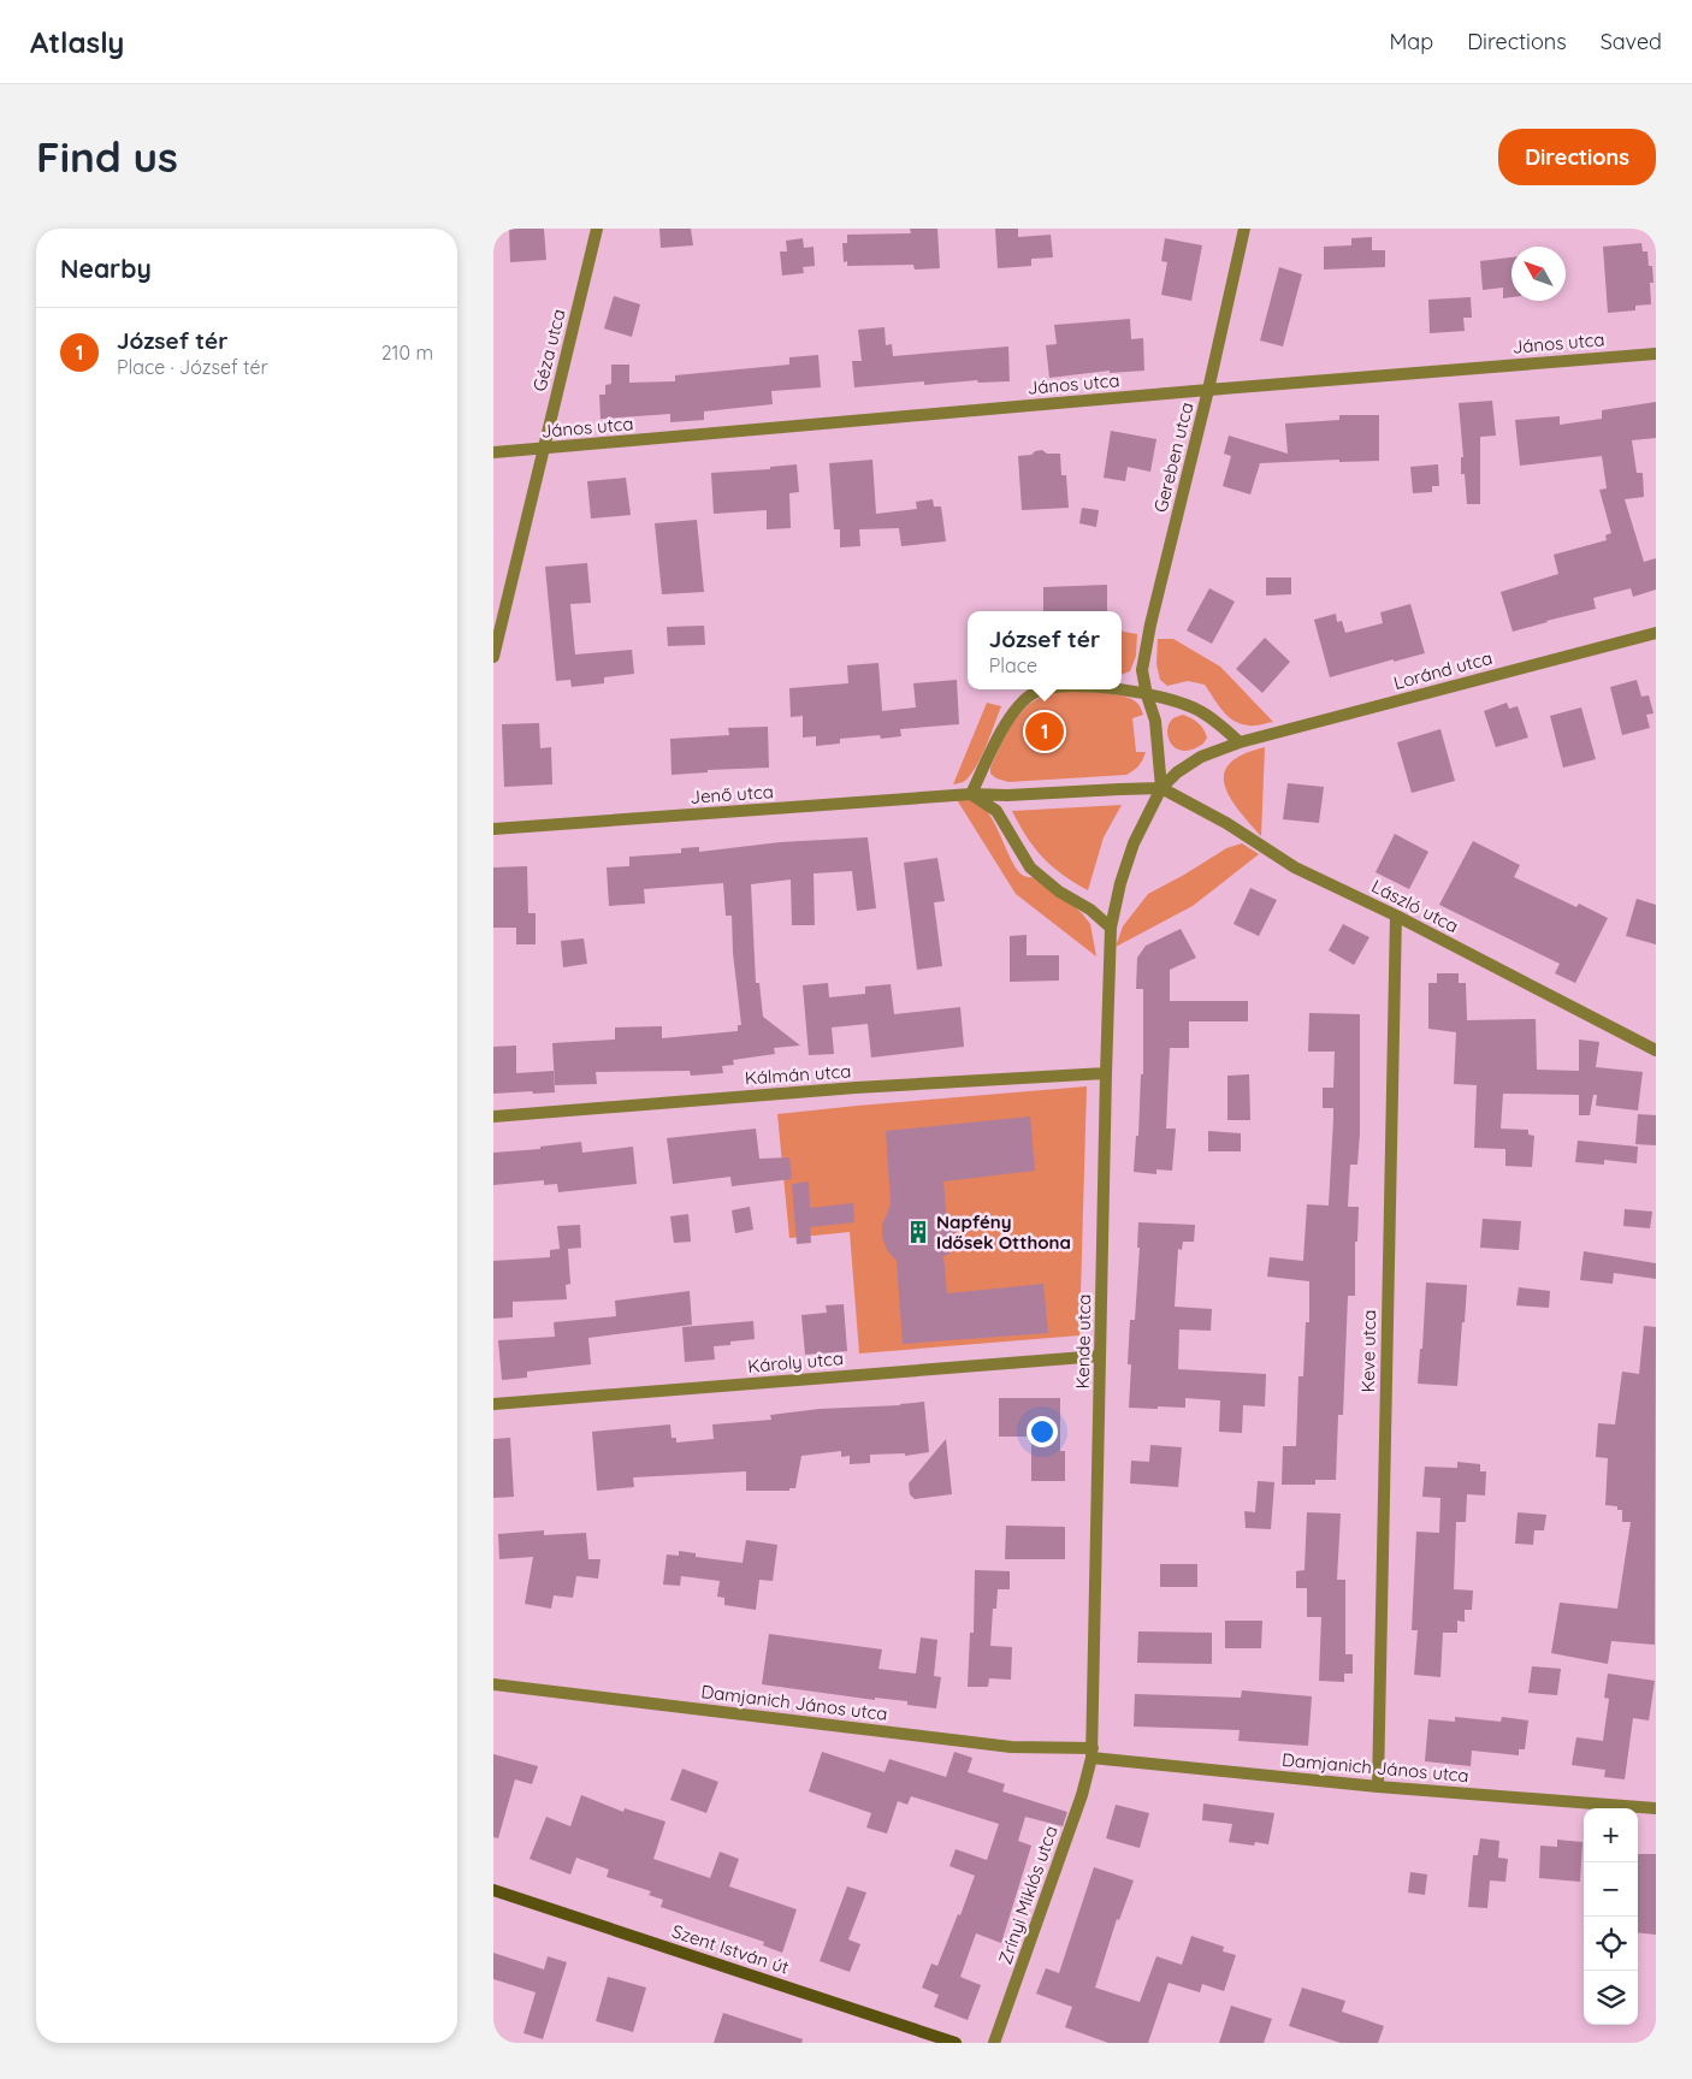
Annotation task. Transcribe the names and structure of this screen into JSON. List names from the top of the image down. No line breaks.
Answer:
{"streets":{"street":["János utca","Géza utca","Gereben utca","Loránd utca","Jenő utca","László utca","Kálmán utca","Kende utca","Keve utca","Károly utca","Damjanich János utca","Zrínyi Miklós utca","Szent István út"]},"crossings":[["János utca","Géza utca"],["János utca","Gereben utca"],["Gereben utca","Loránd utca"],["Gereben utca","Jenő utca"],["Gereben utca","László utca"],["Gereben utca","Kende utca"],["Loránd utca","Jenő utca"],["Loránd utca","László utca"],["Loránd utca","Kende utca"],["Jenő utca","László utca"],["Jenő utca","Kende utca"],["László utca","Kende utca"],["László utca","Keve utca"],["Kálmán utca","Kende utca"],["Kende utca","Károly utca"],["Kende utca","Damjanich János utca"],["Kende utca","Zrínyi Miklós utca"],["Keve utca","Damjanich János utca"],["Damjanich János utca","Zrínyi Miklós utca"]],"places":{"building":["Napfény Idősek Otthona"]},"north":"top left","page":{"header":"Atlasly","nav":["Map","Directions","Saved"],"buttons":"Directions","title":"Find us","heading":"Nearby","list":[{"mark":"1","name":"József tér","note":"Place · József tér","value":"210 m"}],"popup":["József tér","Place"],"pins":"1","map_buttons":["+","−"]}}
